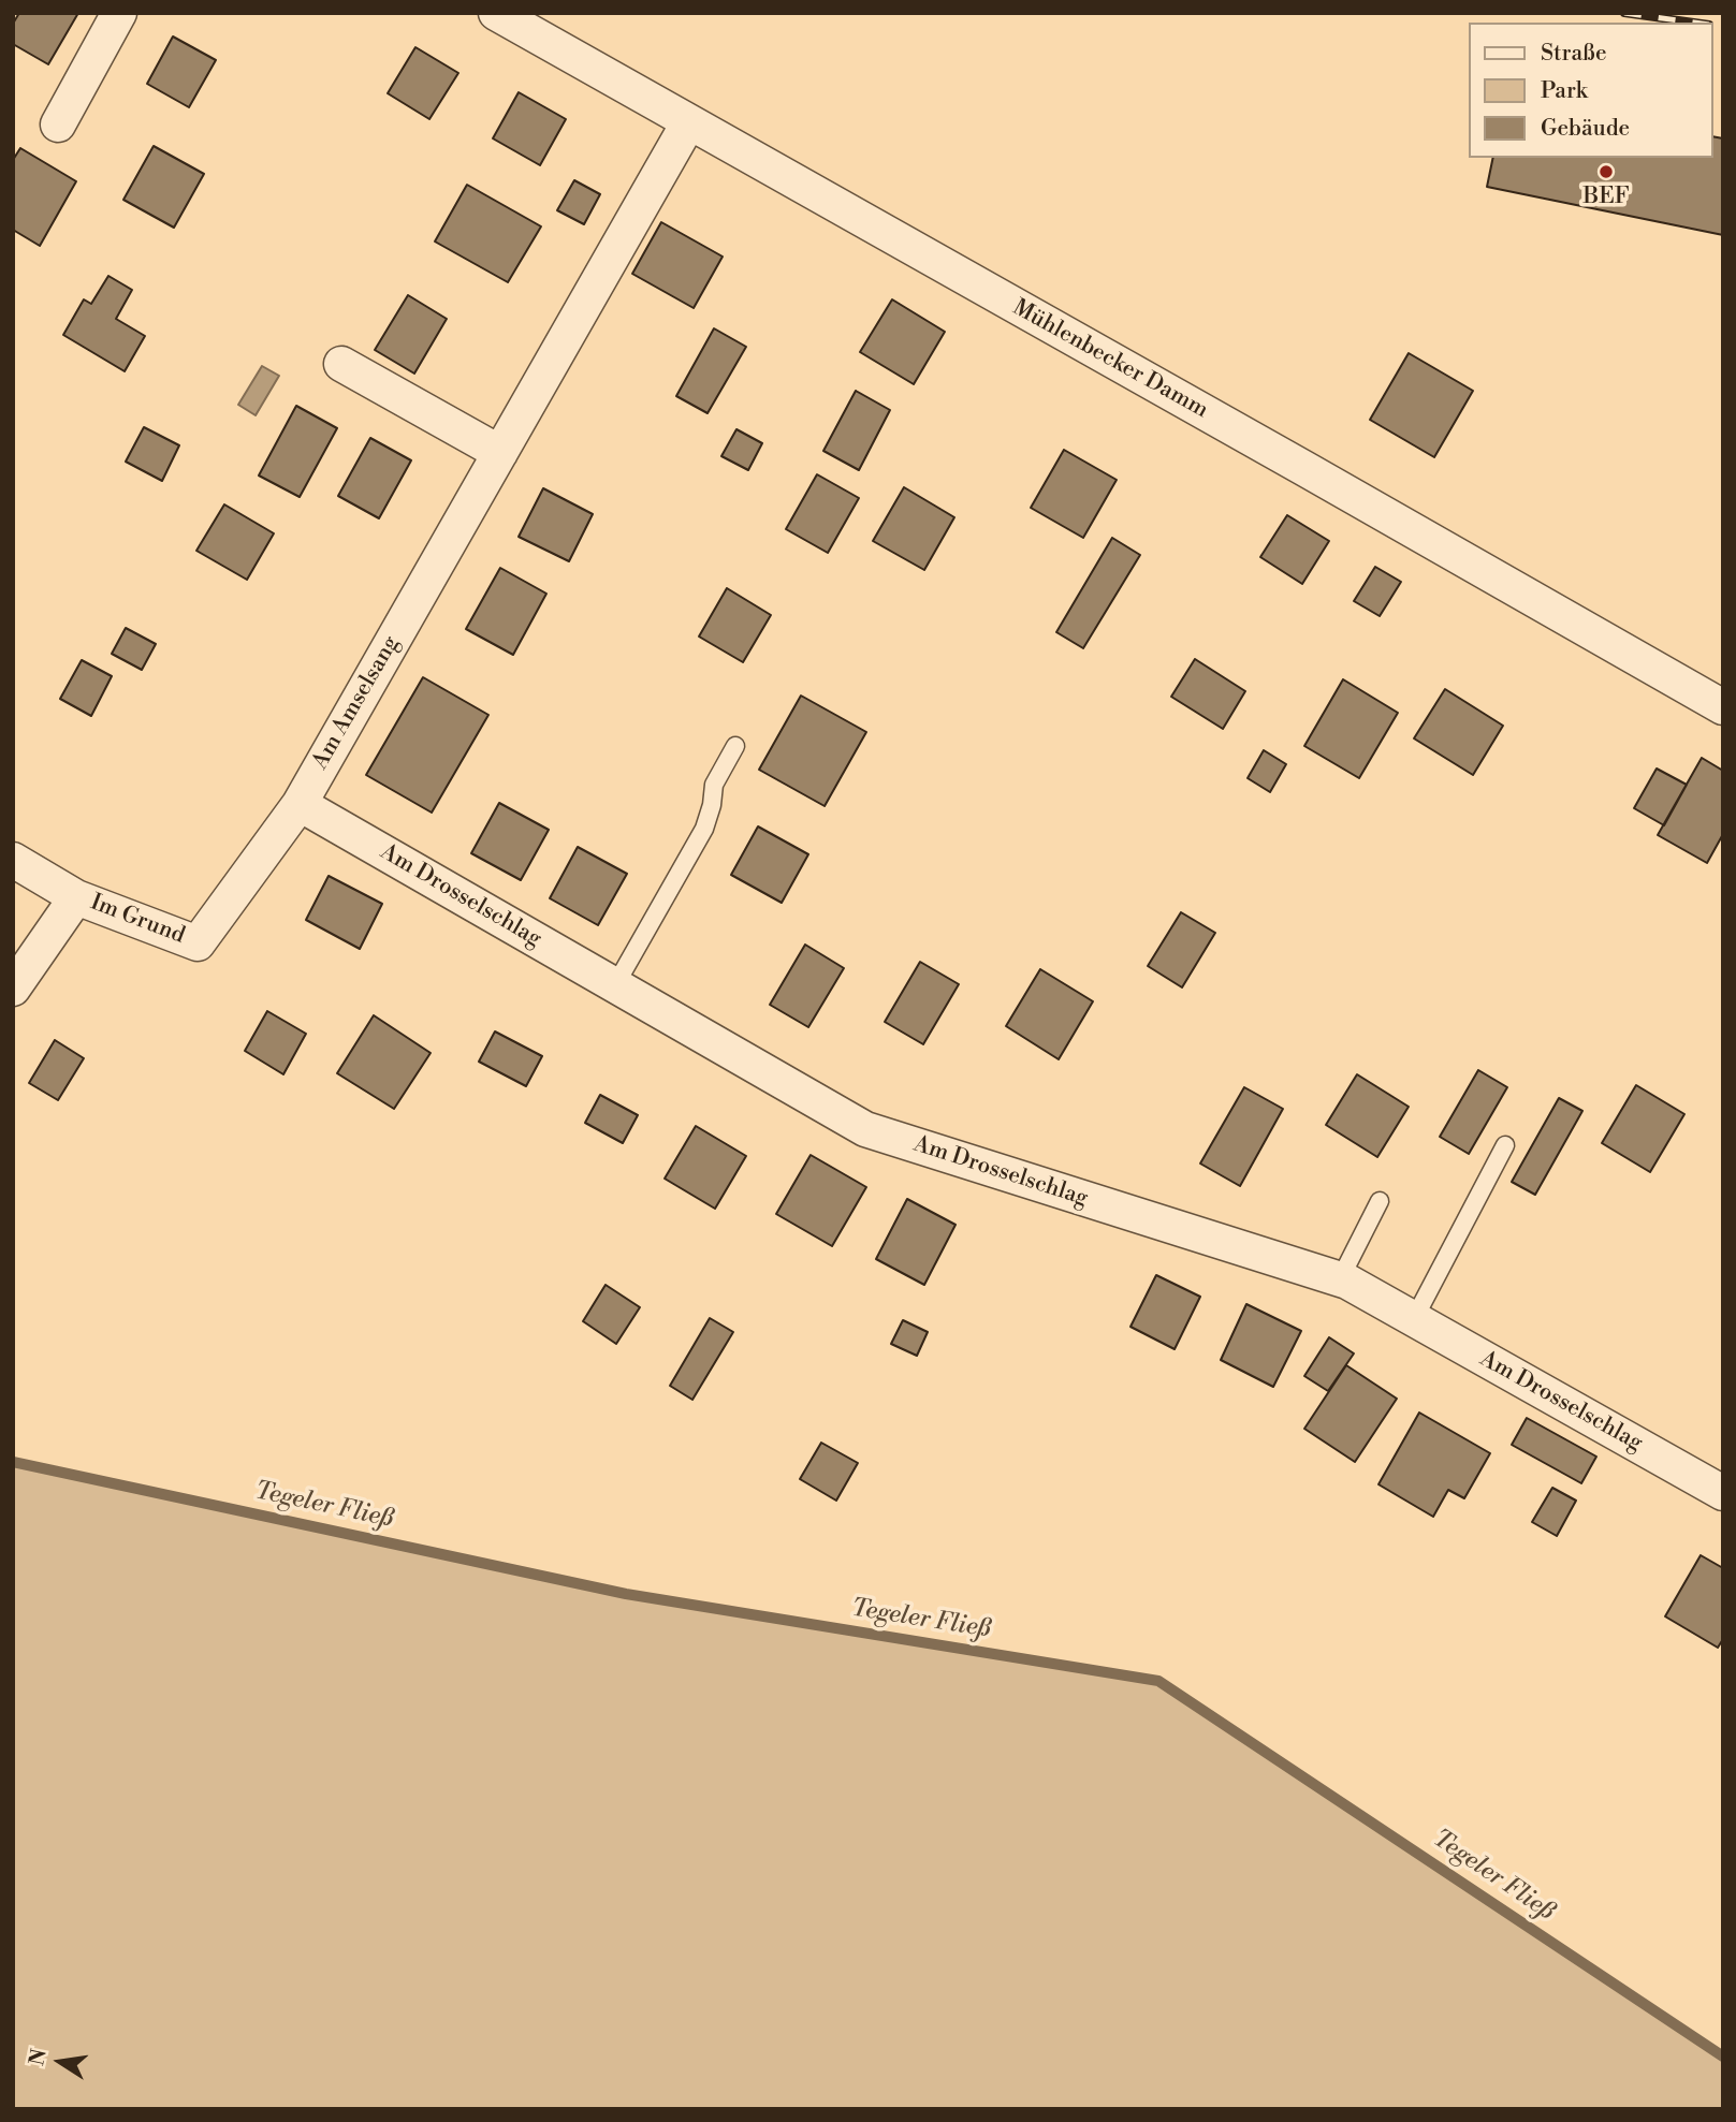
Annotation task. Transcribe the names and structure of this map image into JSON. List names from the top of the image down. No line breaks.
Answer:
{"streets":{"street":["Mühlenbecker Damm","Am Amselsang","Am Drosselschlag","Im Grund"]},"crossings":[["Mühlenbecker Damm","Am Amselsang"],["Am Amselsang","Am Drosselschlag"],["Am Amselsang","Im Grund"]],"water":["Tegeler Fließ"],"places":["BEF"],"legend":["Straße","Park","Gebäude"],"north":"left"}
